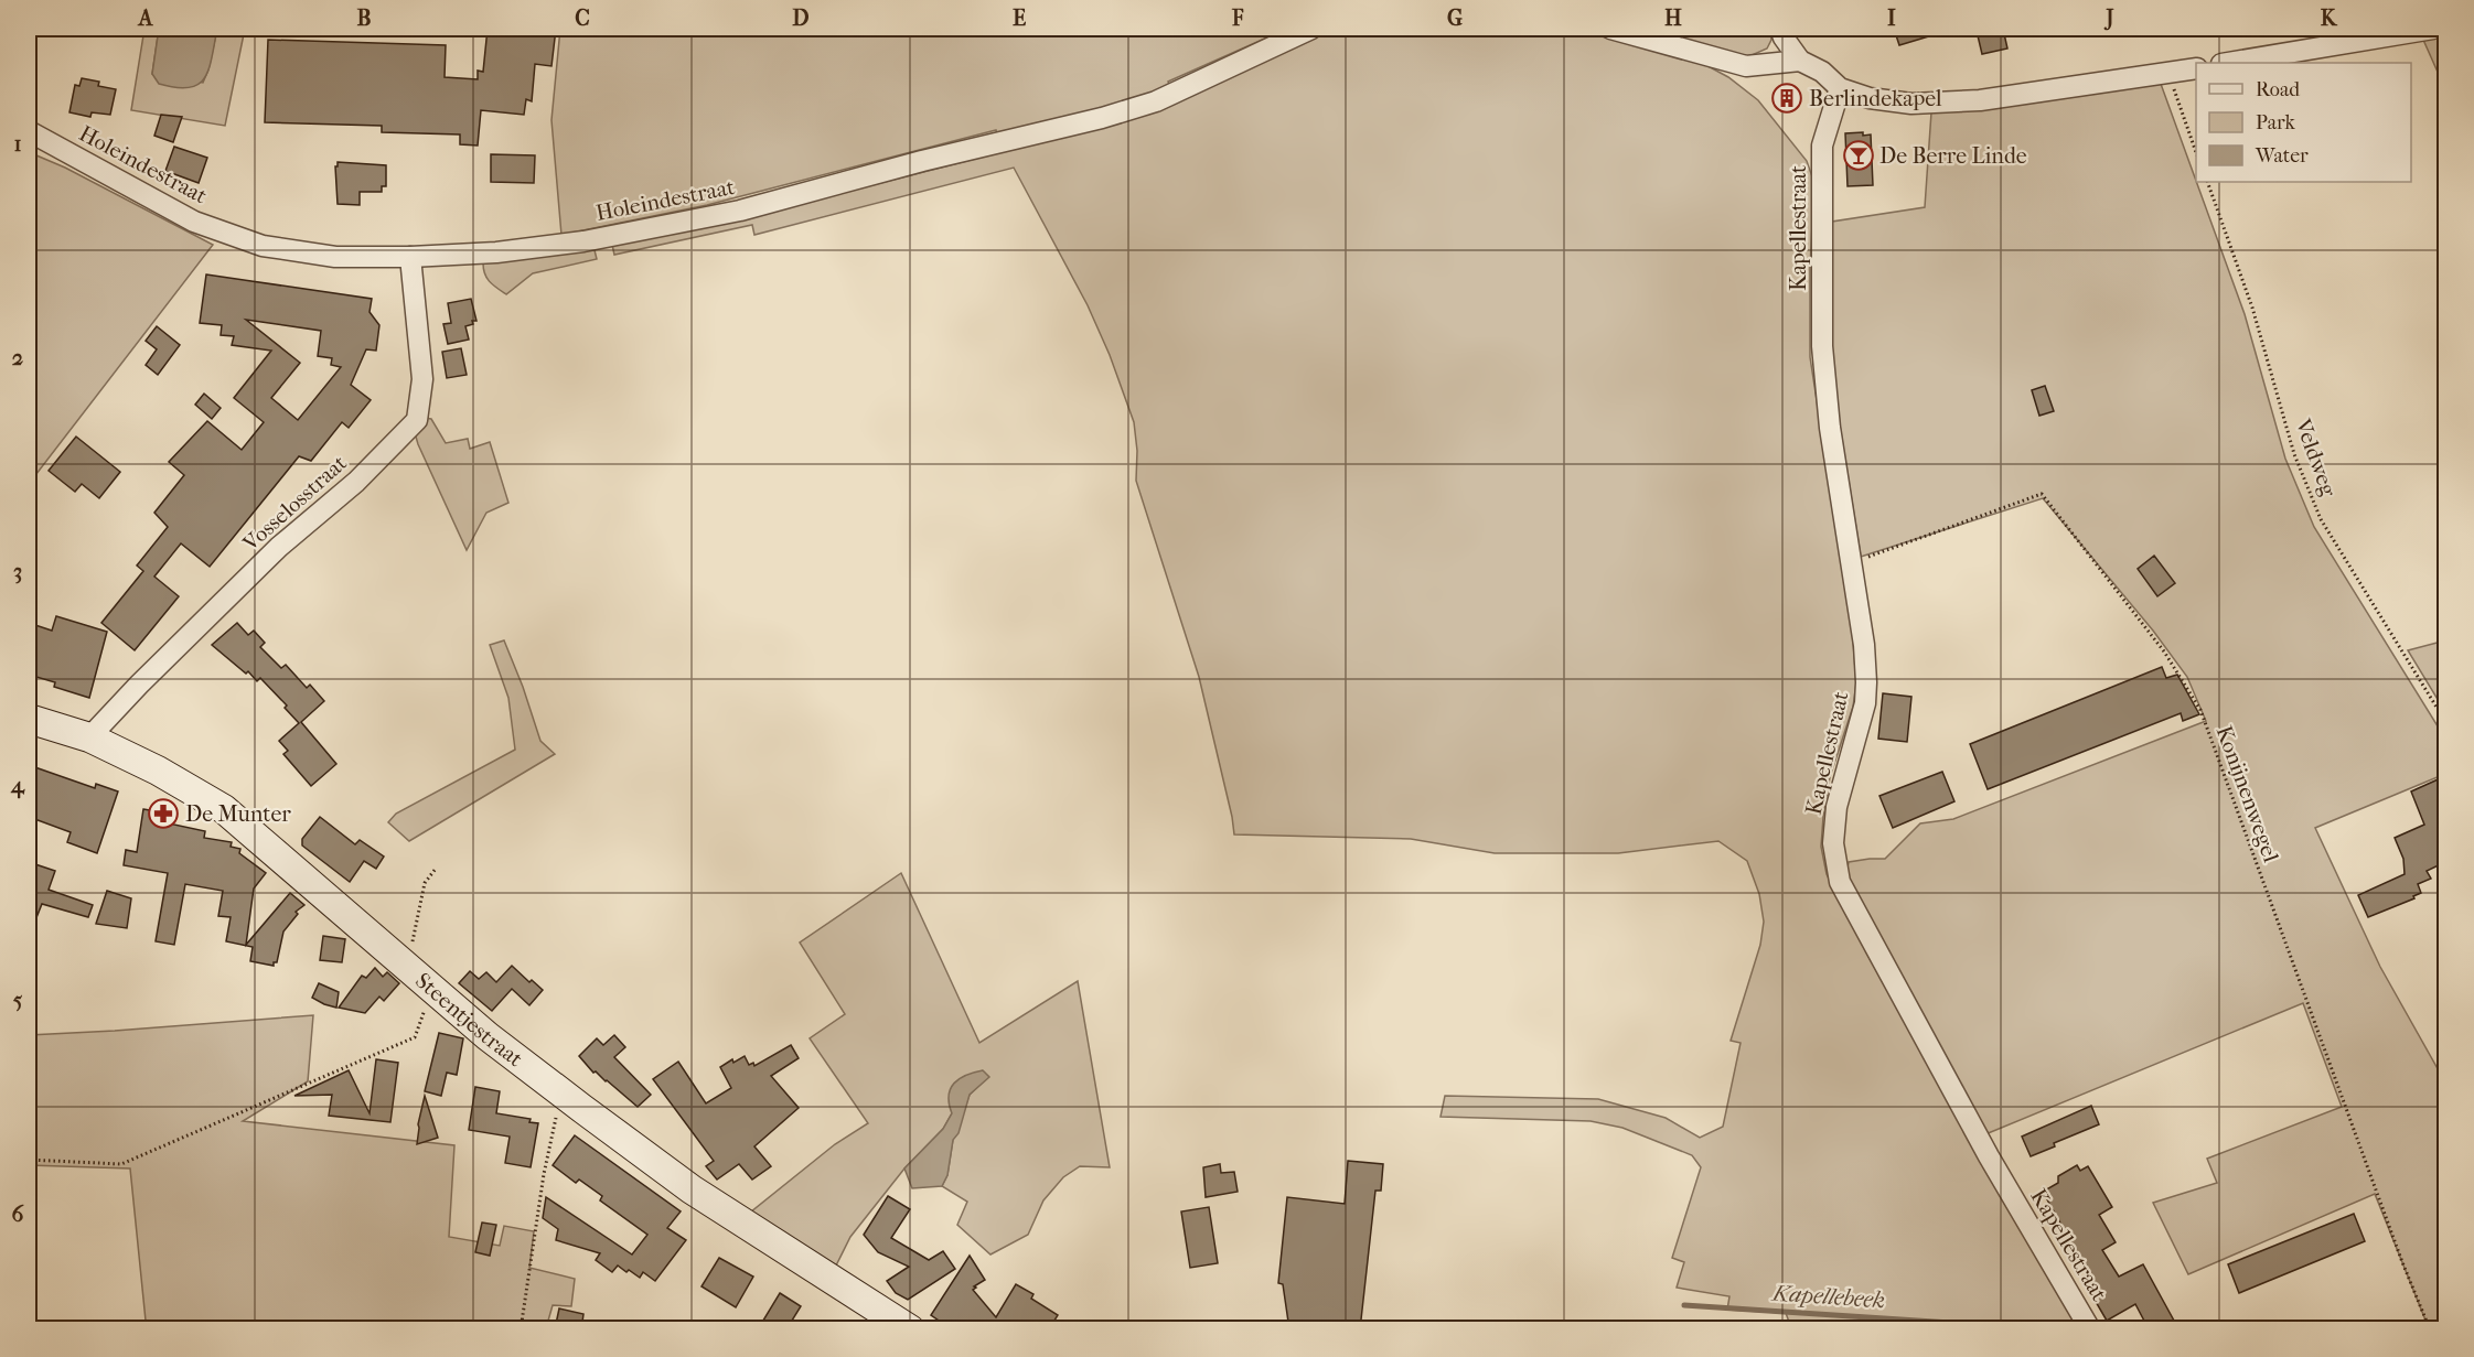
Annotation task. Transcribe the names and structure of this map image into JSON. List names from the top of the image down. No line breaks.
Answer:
{"streets":{"street":["Holeindestraat","Kapellestraat","Vosselosstraat","Steentjestraat"],"path":["Veldweg","Konijnenwegel"]},"crossings":[["Holeindestraat","Vosselosstraat"],["Kapellestraat","Konijnenwegel"],["Vosselosstraat","Steentjestraat"]],"water":["Kapellebeek"],"places":{"building":["Berlindekapel"],"bar":["De Berre Linde"],"pharmacy":["De Munter"]},"legend":["Road","Park","Water"],"grid":{"columns":["A","B","C","D","E","F","G","H","I","J","K"],"rows":["1","2","3","4","5","6"]}}
